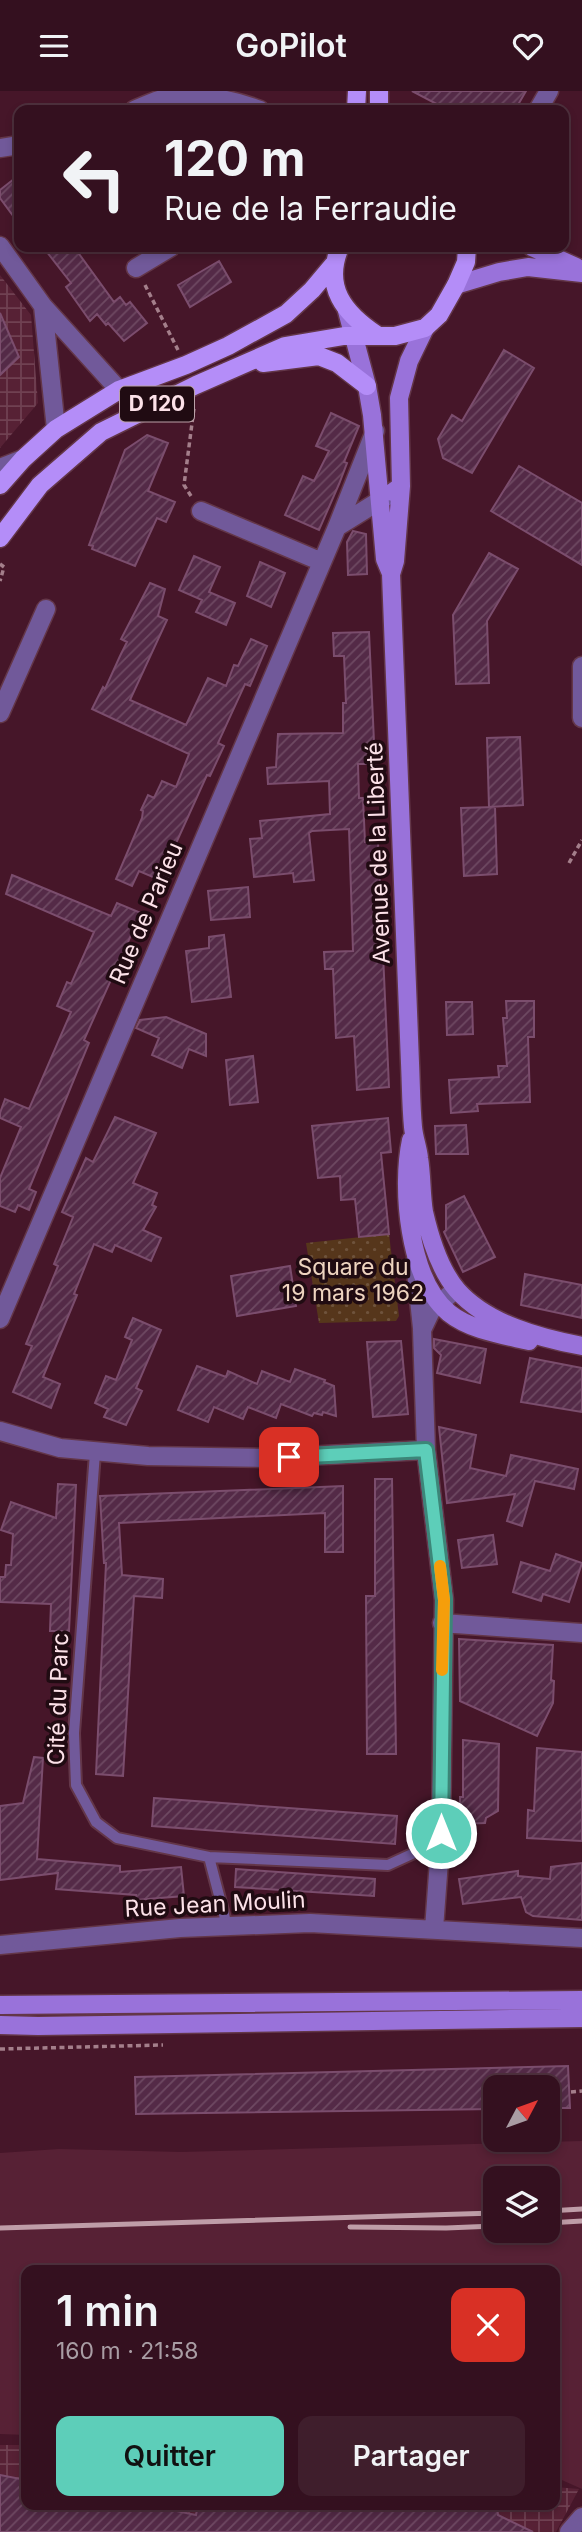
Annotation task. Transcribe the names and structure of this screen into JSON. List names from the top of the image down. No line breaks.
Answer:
{"streets":{"main road":["D 120"],"street":["Avenue de la Liberté","Rue de Parieu","Rue Jean Moulin"],"lane":["Cité du Parc"]},"crossings":[["D 120","Avenue de la Liberté"],["D 120","Rue de Parieu"],["Avenue de la Liberté","Rue de Parieu"],["Avenue de la Liberté","Cité du Parc"],["Avenue de la Liberté","Rue Jean Moulin"]],"parks":["Square du 19 mars 1962"],"north":"top right","page":{"header":"GoPilot","turn":["120 m","Rue de la Ferraudie"],"heading":["1 min","160 m · 21:58"],"buttons":["Quitter","Partager"]}}
